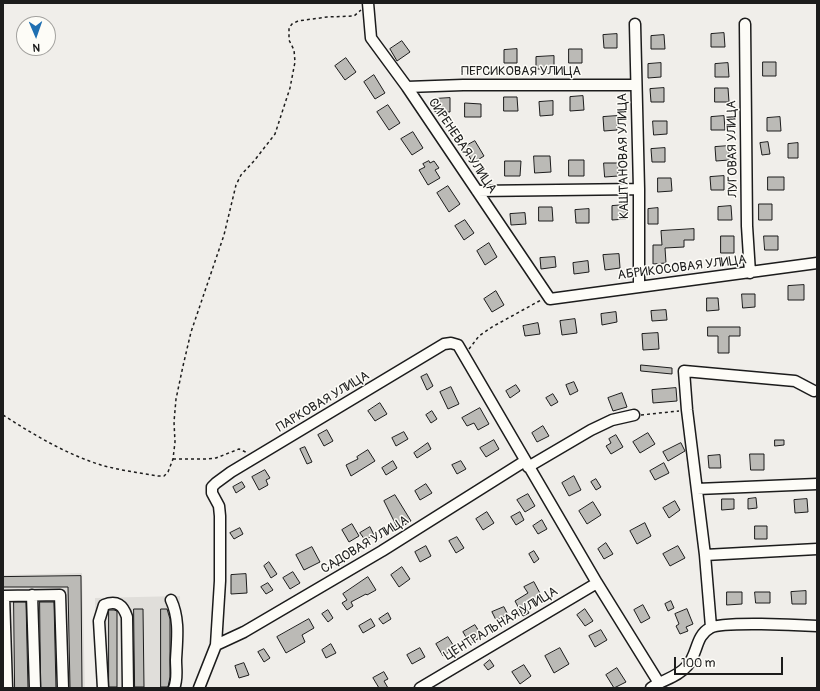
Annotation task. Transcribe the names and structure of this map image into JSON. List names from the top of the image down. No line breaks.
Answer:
{"streets":{"street":["ПЕРСИКОВАЯ УЛИЦА","СИРЕНЕВАЯ УЛИЦА","ЛУГОВАЯ УЛИЦА","КАШТАНОВАЯ УЛИЦА","АБРИКОСОВАЯ УЛИЦА","ПАРКОВАЯ УЛИЦА","САДОВАЯ УЛИЦА","ЦЕНТРАЛЬНАЯ УЛИЦА"]},"crossings":[["ПЕРСИКОВАЯ УЛИЦА","СИРЕНЕВАЯ УЛИЦА"],["ПЕРСИКОВАЯ УЛИЦА","КАШТАНОВАЯ УЛИЦА"],["СИРЕНЕВАЯ УЛИЦА","АБРИКОСОВАЯ УЛИЦА"],["ЛУГОВАЯ УЛИЦА","АБРИКОСОВАЯ УЛИЦА"],["КАШТАНОВАЯ УЛИЦА","АБРИКОСОВАЯ УЛИЦА"],["ПАРКОВАЯ УЛИЦА","САДОВАЯ УЛИЦА"]],"scale_bar":"100 m","north":"bottom"}
